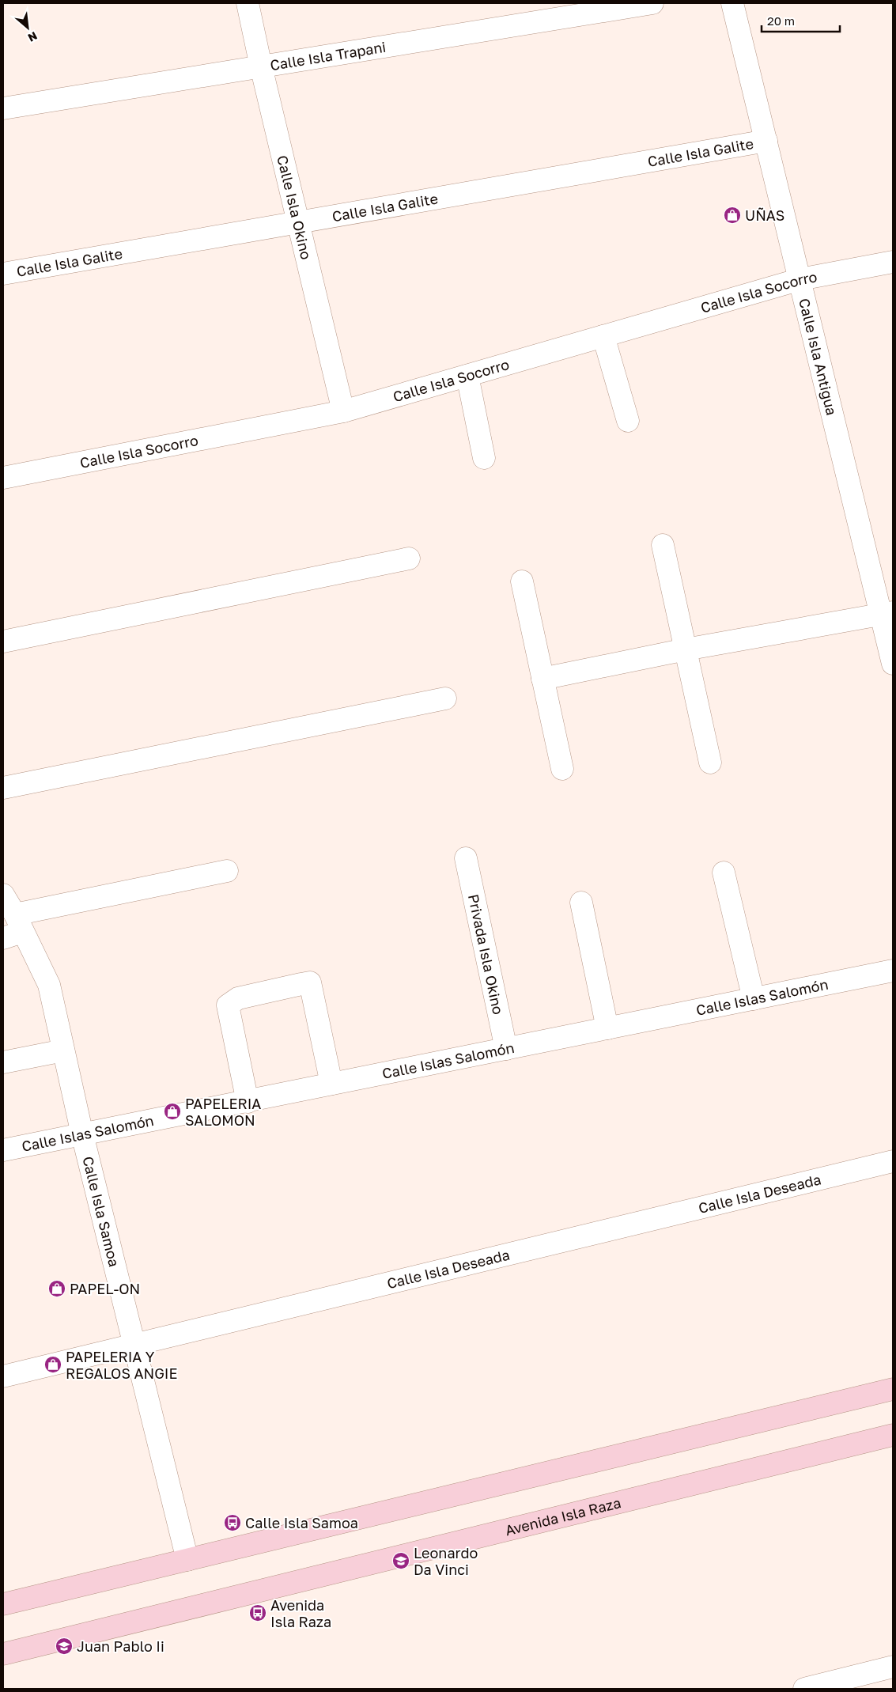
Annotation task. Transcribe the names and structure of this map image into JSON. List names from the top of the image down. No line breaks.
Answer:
{"streets":{"street":["Calle Isla Trapani","Calle Isla Galite","Calle Isla Okino","Calle Isla Socorro","Calle Isla Antigua","Privada Isla Okino","Calle Islas Salomón","Calle Isla Deseada","Calle Isla Samoa","Avenida Isla Raza"]},"crossings":[["Calle Isla Trapani","Calle Isla Okino"],["Calle Isla Galite","Calle Isla Okino"],["Calle Isla Galite","Calle Isla Antigua"],["Calle Isla Okino","Calle Isla Socorro"],["Calle Isla Socorro","Calle Isla Antigua"],["Privada Isla Okino","Calle Islas Salomón"],["Calle Islas Salomón","Calle Isla Samoa"],["Calle Isla Deseada","Calle Isla Samoa"]],"places":{"shop":["UÑAS","PAPELERIA SALOMON","PAPEL-ON","PAPELERIA Y REGALOS ANGIE"],"bus stop":["Calle Isla Samoa","Avenida Isla Raza"],"school or university":["Leonardo Da Vinci","Juan Pablo Ii"]},"scale_bar":"20 m","north":"bottom right"}
